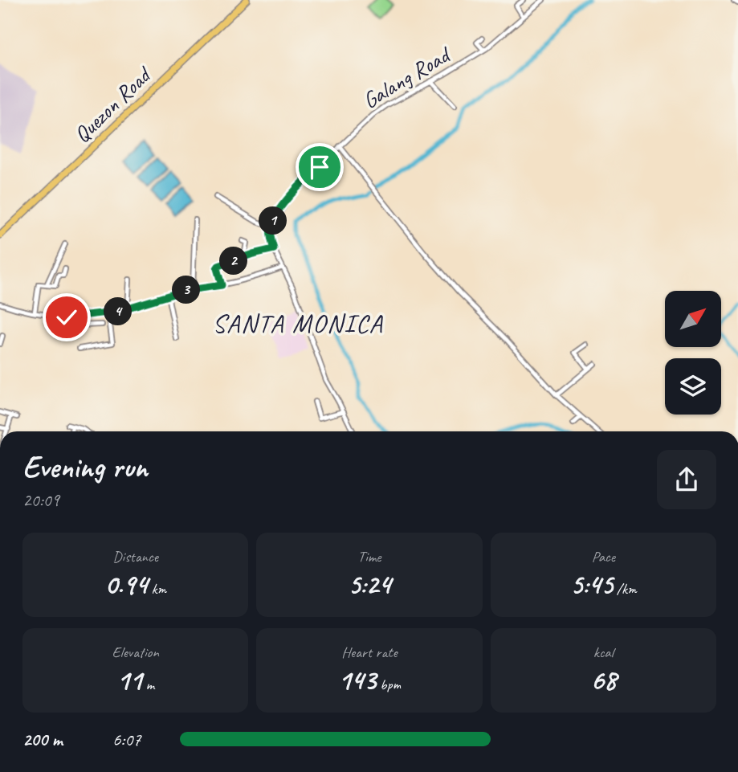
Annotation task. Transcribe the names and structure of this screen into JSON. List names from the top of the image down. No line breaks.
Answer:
{"streets":{"main road":["Quezon Road"],"street":["Galang Road"]},"districts":["SANTA MONICA"],"north":"top right","page":{"pins":["1","2","3","4"],"heading":["Evening run","20:09"],"stats":[["Distance","0.94 km"],["Time","5:24"],["Pace","5:45 /km"],["Elevation","11 m"],["Heart rate","143 bpm"],["kcal","68"]],"list":[{"name":"200 m","note":"6:07"}]}}
